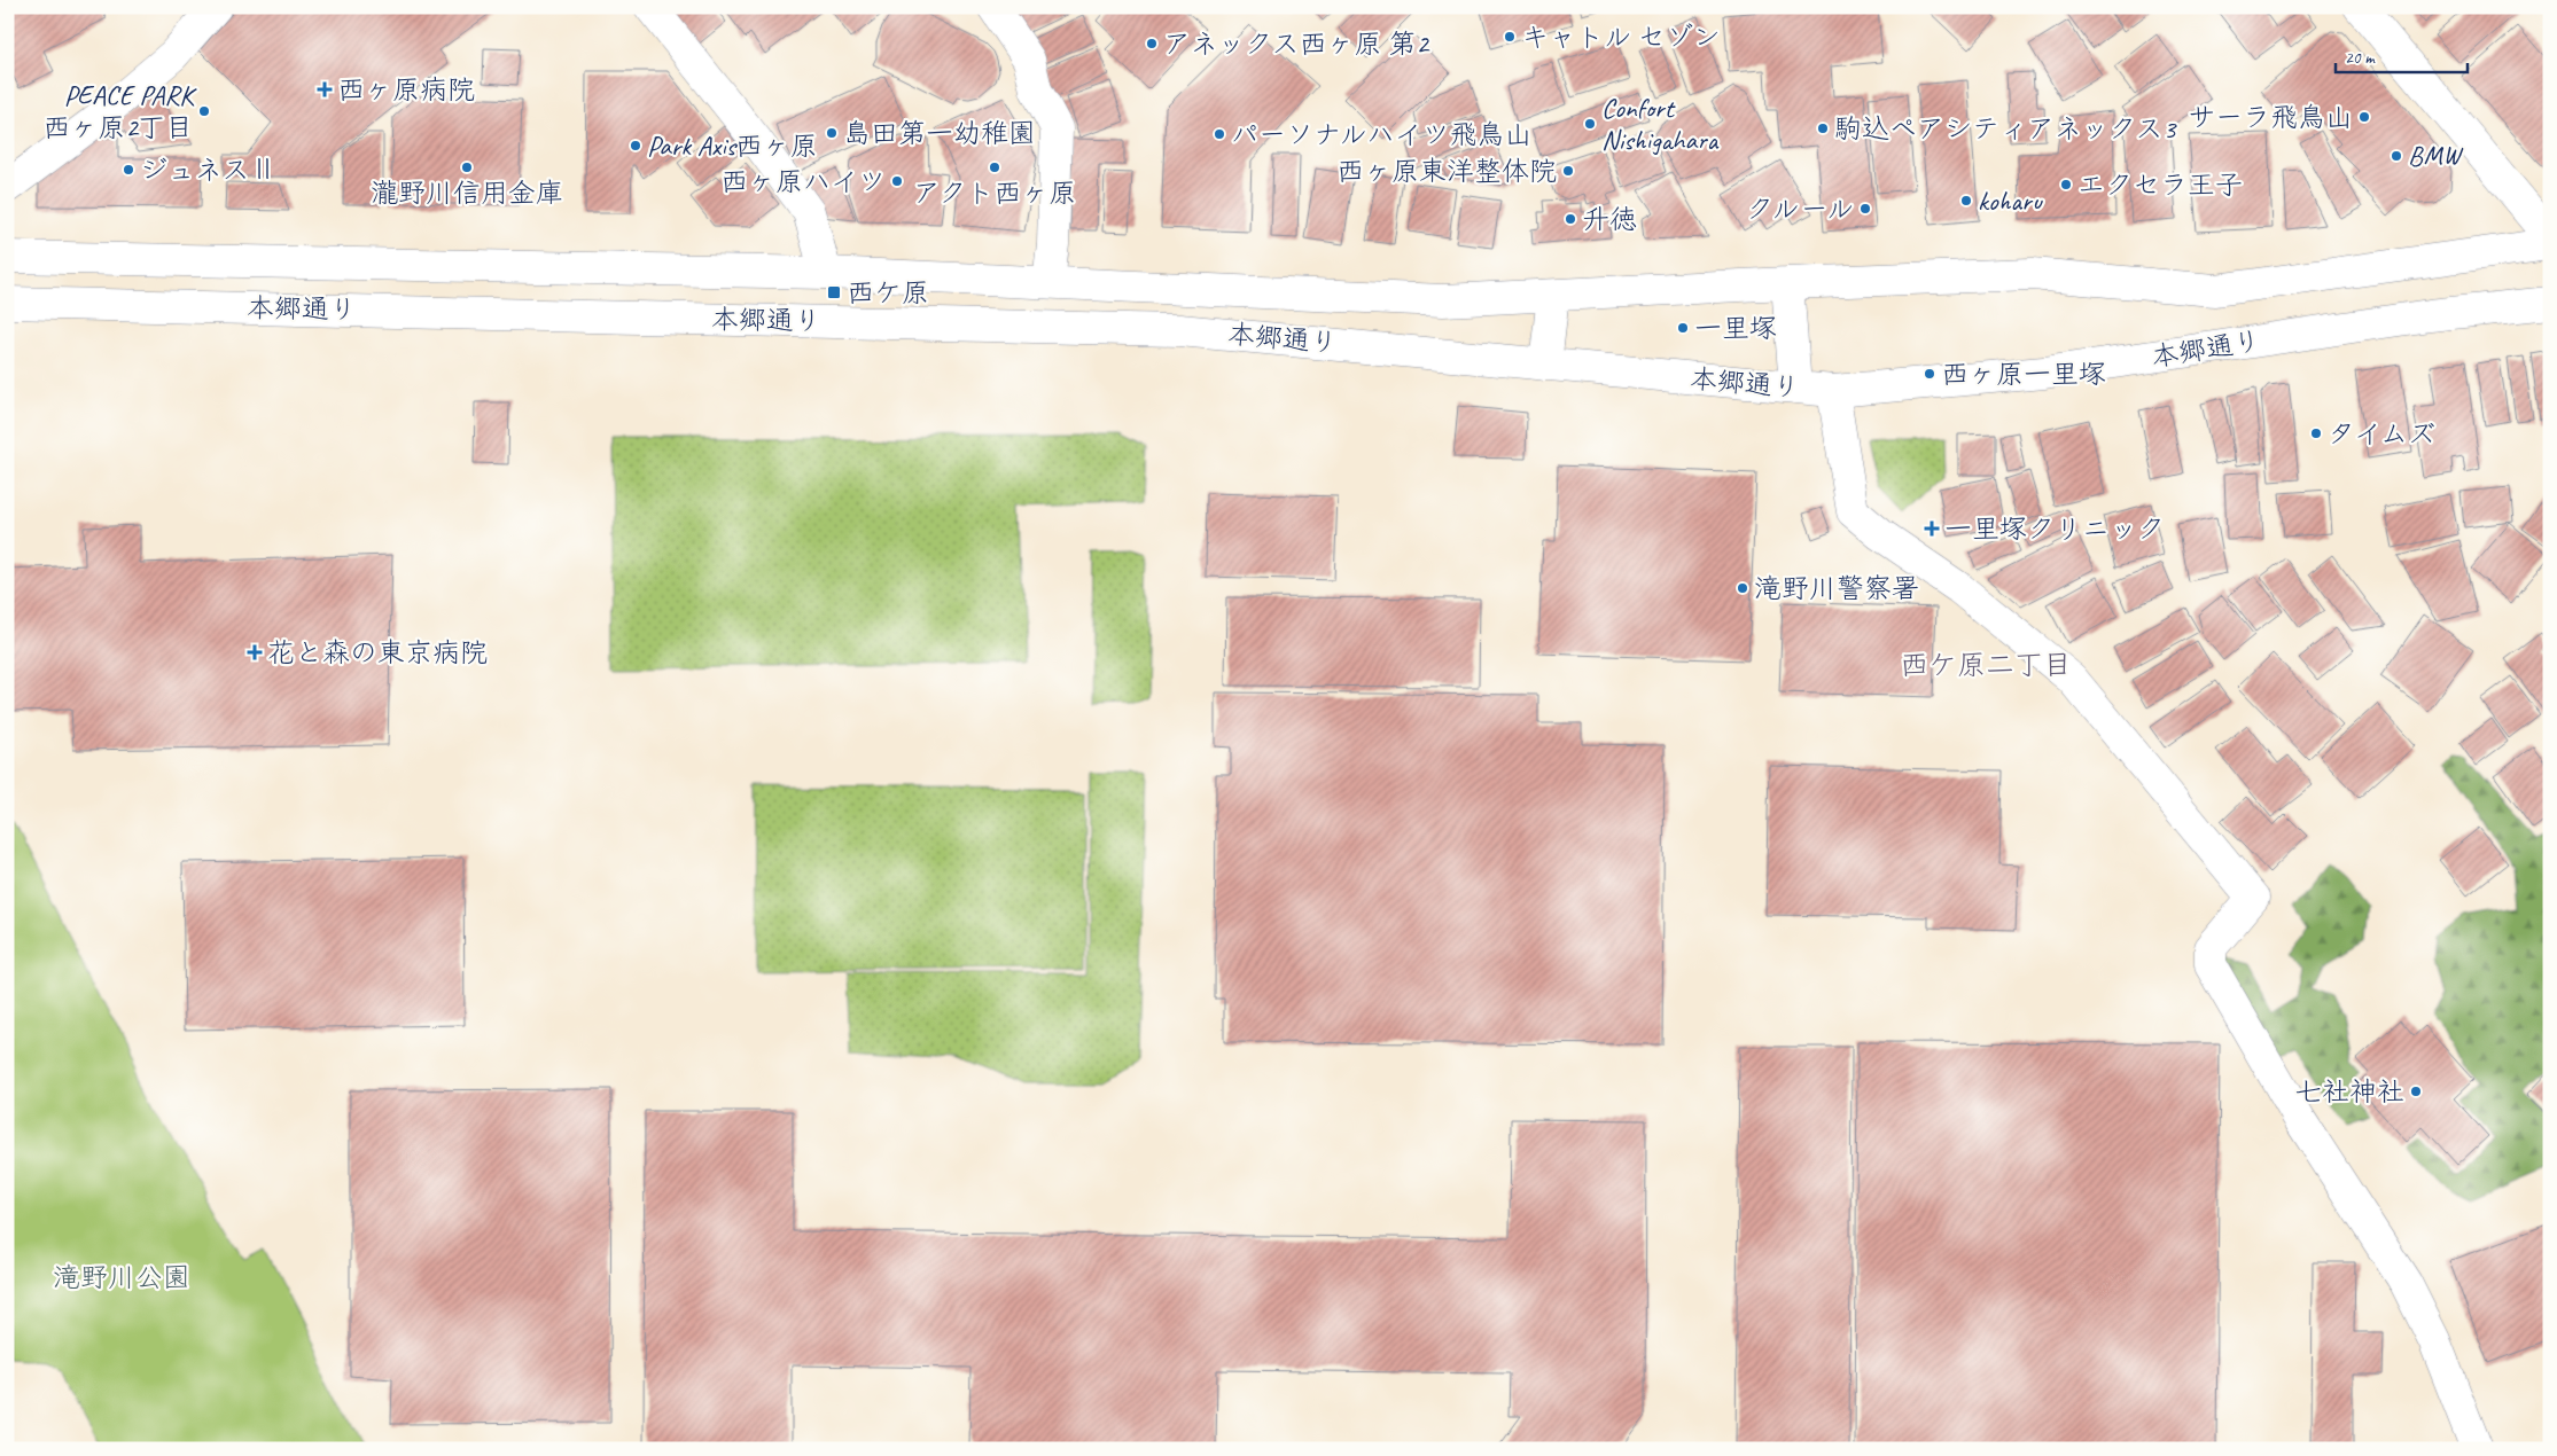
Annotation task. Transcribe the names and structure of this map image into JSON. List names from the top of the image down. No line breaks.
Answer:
{"streets":{"main road":["本郷通り"]},"districts":["西ケ原二丁目"],"parks":["滝野川公園"],"places":{"other":["キャトル セゾン","アネックス西ヶ原 第2","PEACE PARK 西ヶ原2丁目","サーラ飛鳥山","Confort Nishigahara","駒込ペアシティアネックス3","島田第一幼稚園","パーソナルハイツ飛鳥山","Park Axis西ヶ原","BMW","瀧野川信用金庫","アクト西ヶ原","ジュネスⅡ","西ヶ原東洋整体院","西ヶ原ハイツ","エクセラ王子","koharu","クルール","升徳","一里塚","西ヶ原一里塚","タイムズ","滝野川警察署","七社神社"],"health":["西ヶ原病院","一里塚クリニック","花と森の東京病院"],"transit":["西ケ原"]},"scale_bar":"20 m"}
